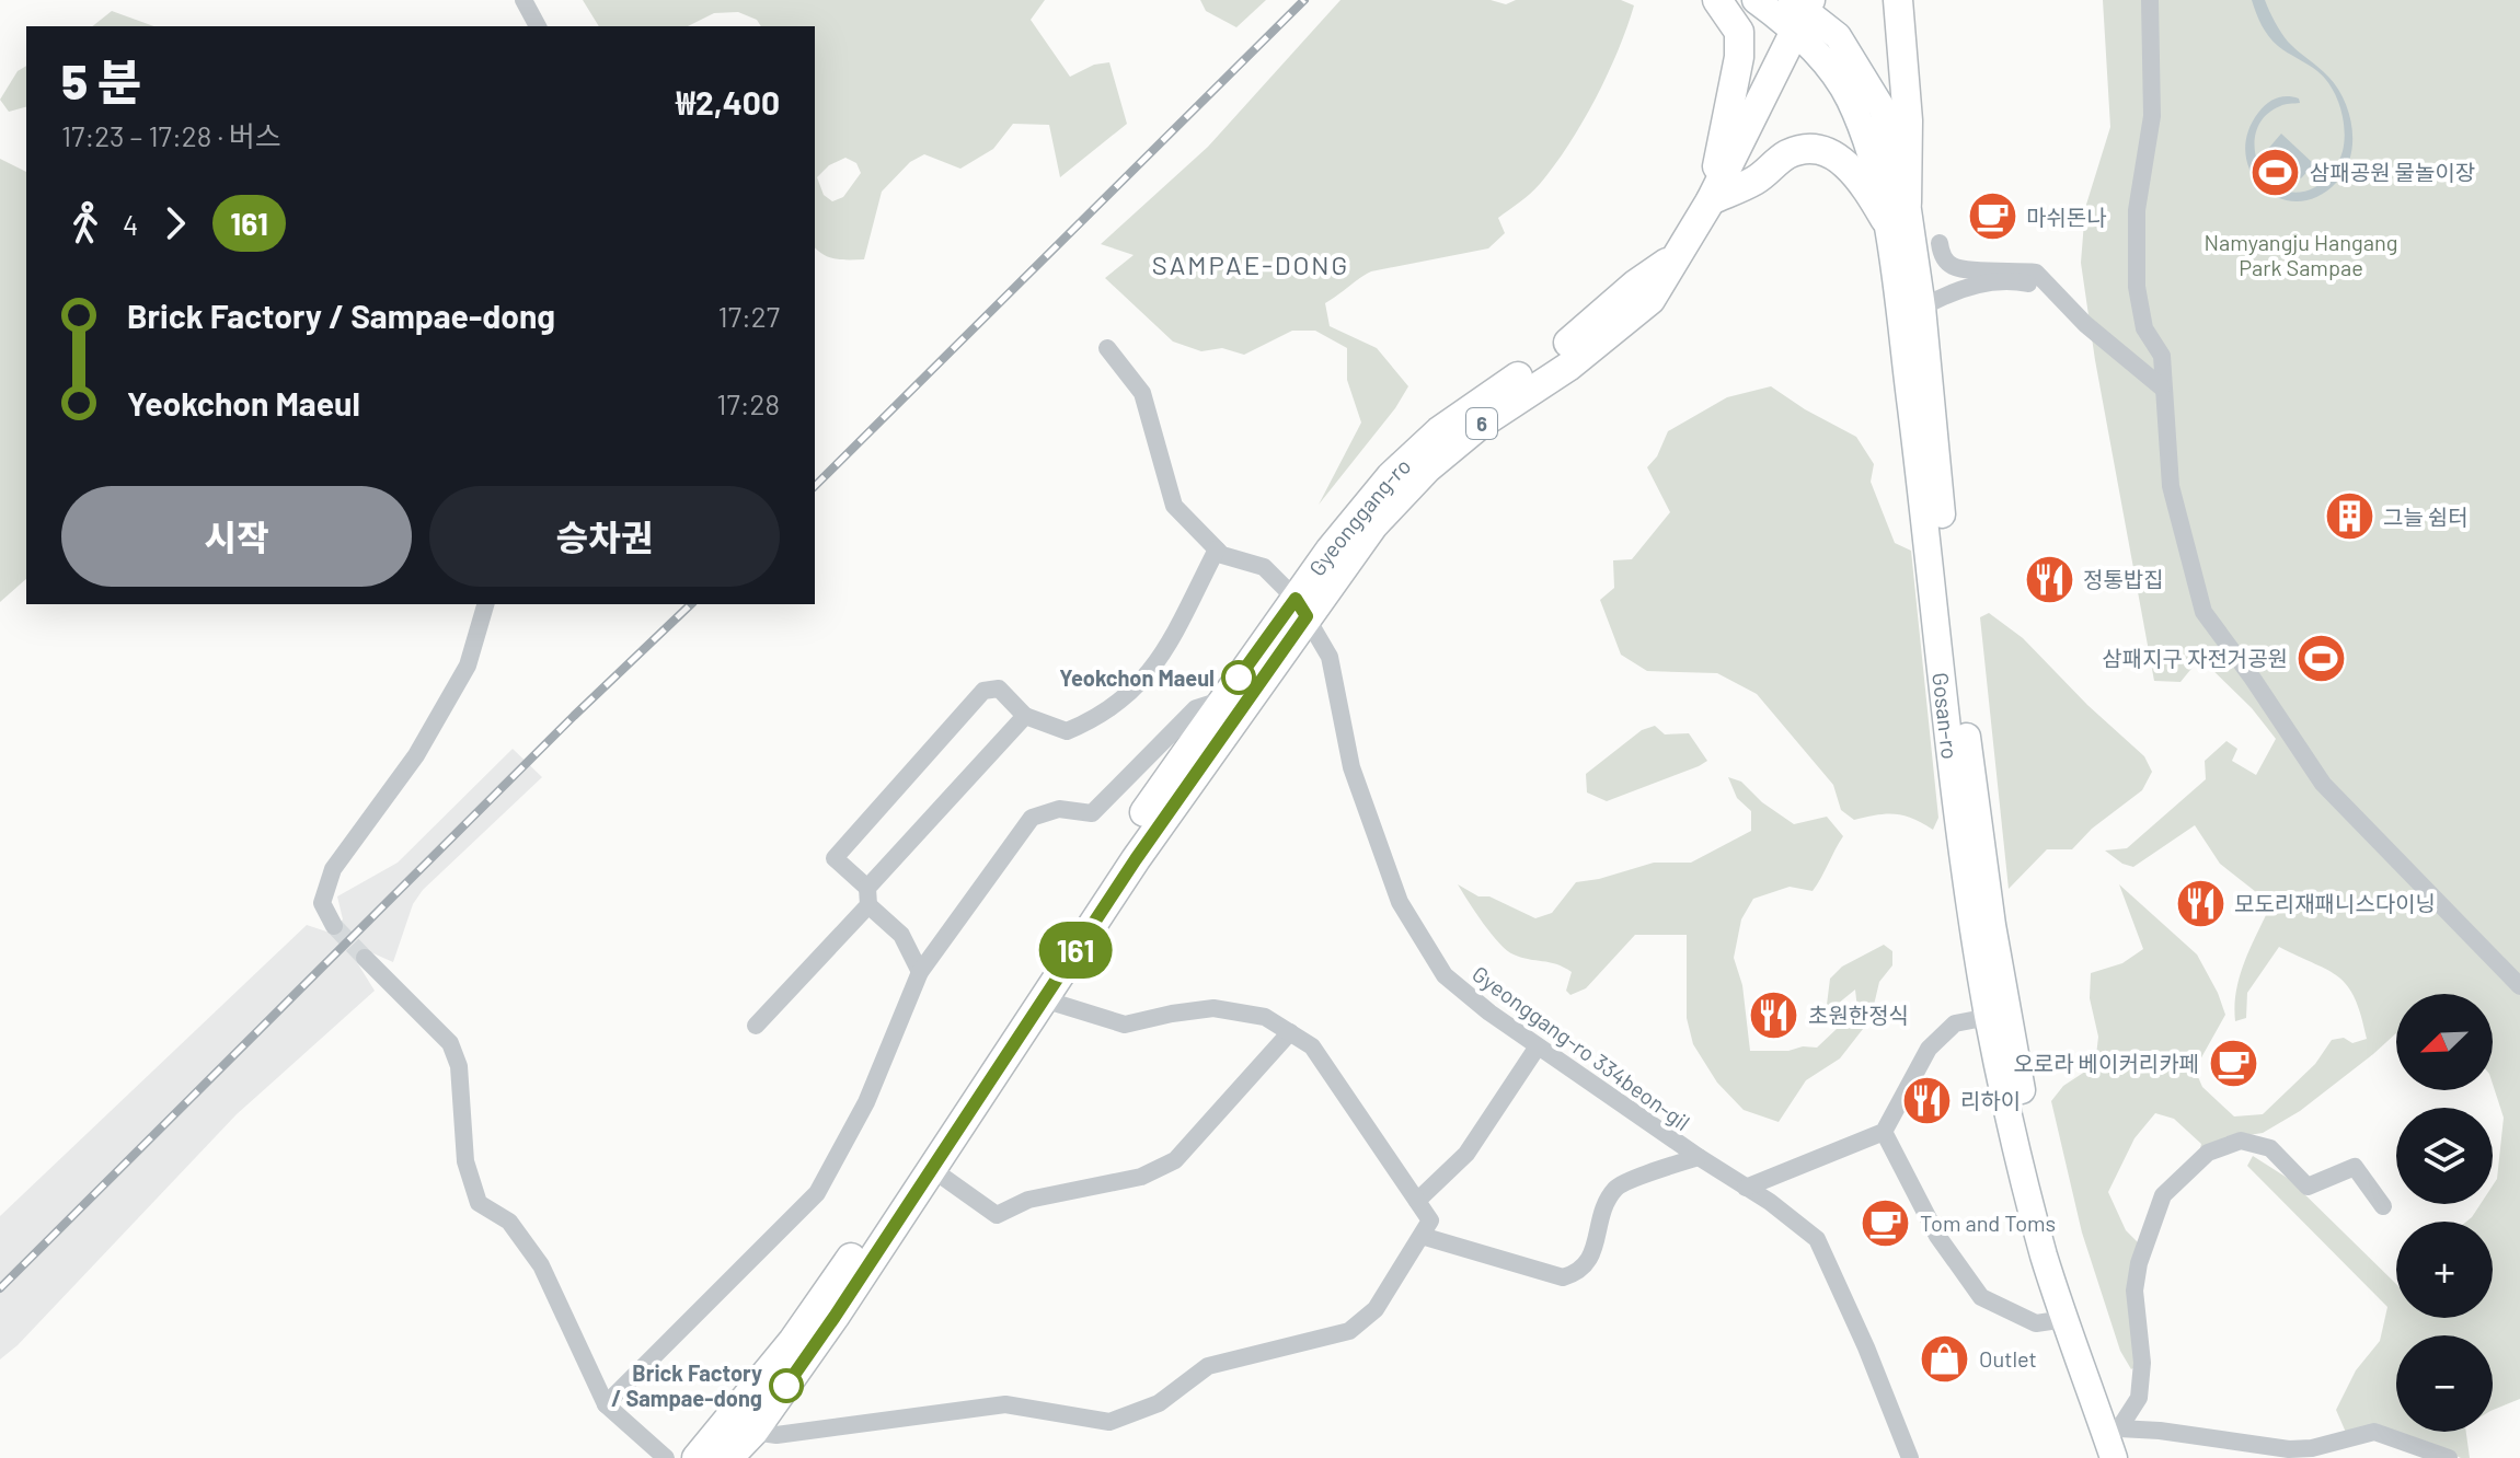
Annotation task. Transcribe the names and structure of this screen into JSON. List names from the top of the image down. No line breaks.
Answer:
{"streets":{"main road":["6","Gyeonggang-ro"],"street":["Gosan-ro","Gyeonggang-ro 334beon-gil"]},"crossings":[["Gyeonggang-ro","Gosan-ro"],["Gyeonggang-ro","Gyeonggang-ro 334beon-gil"]],"districts":["SAMPAE-DONG"],"parks":["Namyangju Hangang Park Sampae"],"places":{"sports":["삼패공원 물놀이장","삼패지구 자전거공원"],"cafe":["마쉬돈나","오로라 베이커리카페","Tom and Toms"],"building":["그늘 쉼터"],"restaurant":["정통밥집","모도리재패니스다이닝","초원한정식","리하이"],"other":["Yeokchon Maeul","Brick Factory / Sampae-dong"],"shop":["Outlet"]},"lines":["bus line 161"],"north":"bottom left","page":{"on_map":"161","heading":["5 분","17:23 – 17:28 · 버스","₩2,400"],"legs":["4","161"],"list":[{"name":"Brick Factory / Sampae-dong","value":"17:27"},{"name":"Yeokchon Maeul","value":"17:28"}],"buttons":["시작","승차권"],"map_buttons":["+","−"]}}
